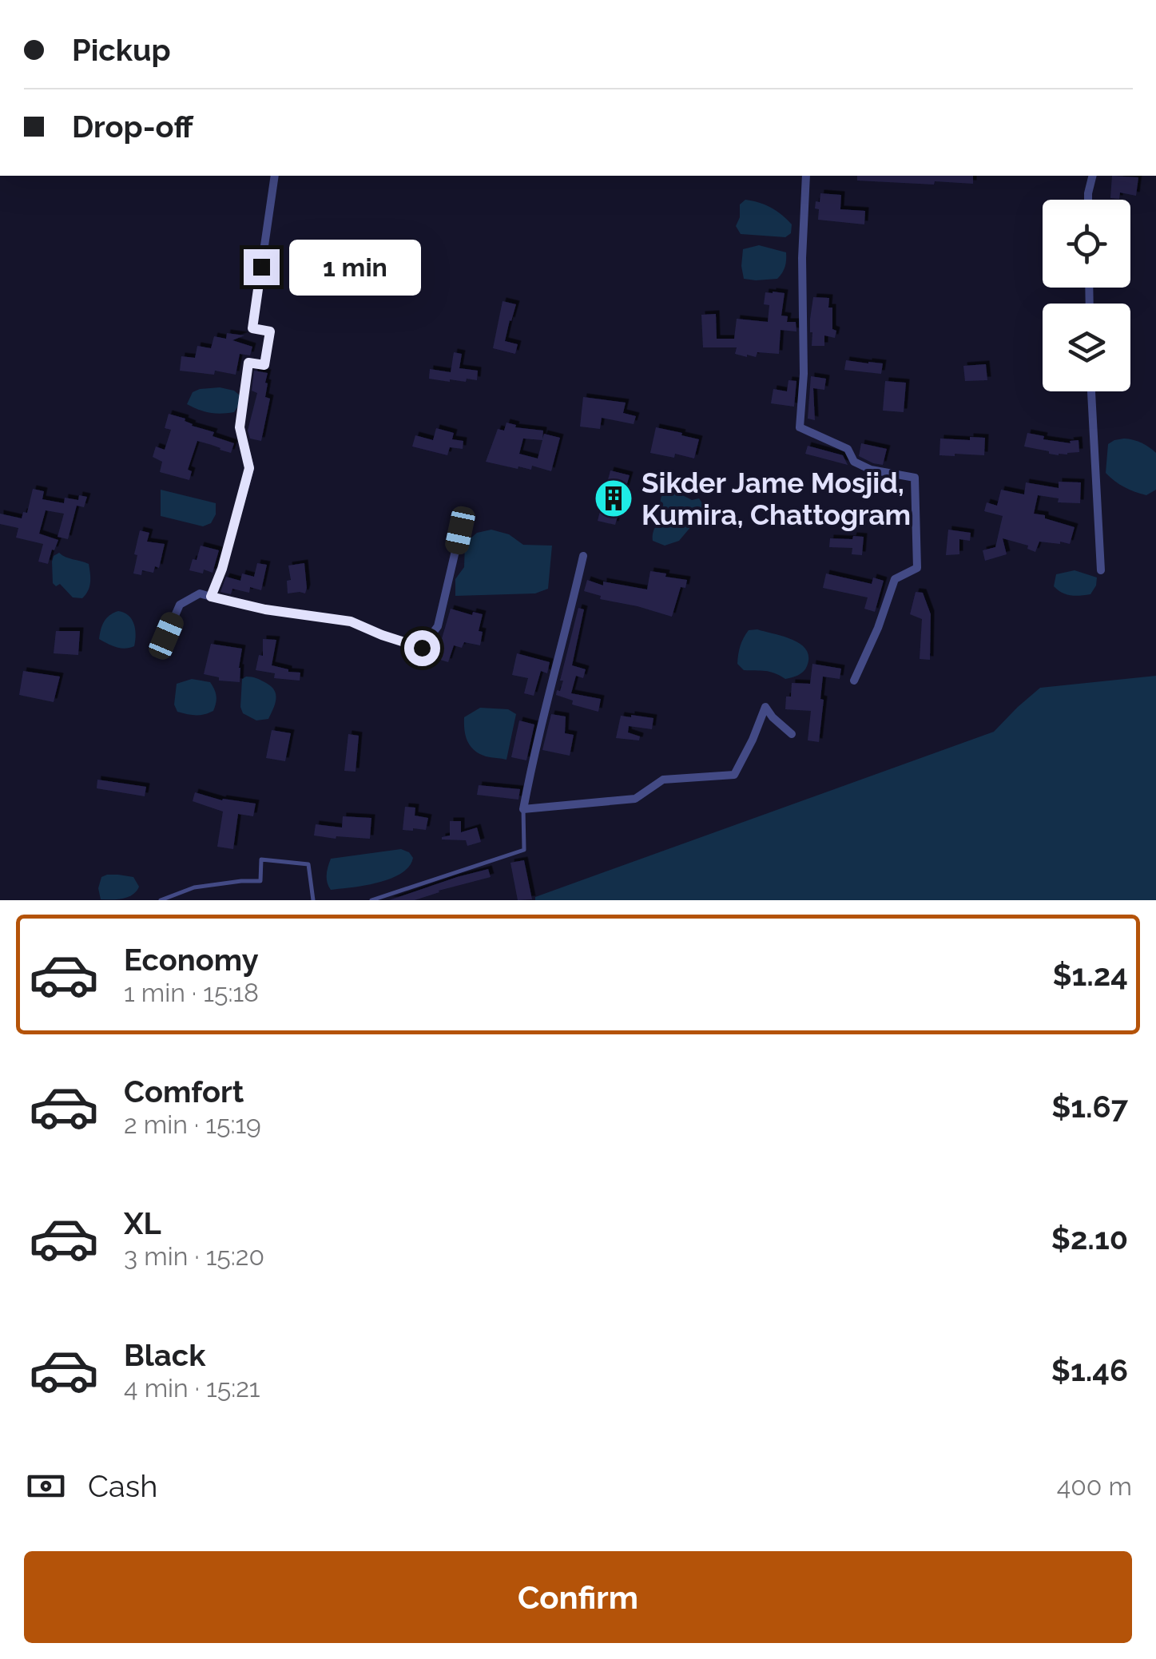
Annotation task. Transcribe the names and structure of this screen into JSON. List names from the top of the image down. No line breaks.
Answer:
{"places":{"building":["Sikder Jame Mosjid, Kumira, Chattogram"]},"page":{"banner":["Pickup","Drop-off"],"bubble":"1 min","list":[{"name":"Economy","note":"1 min · 15:18","value":"$1.24"},{"name":"Comfort","note":"2 min · 15:19","value":"$1.67"},{"name":"XL","note":"3 min · 15:20","value":"$2.10"},{"name":"Black","note":"4 min · 15:21","value":"$1.46"}],"pay":["Cash","400 m"],"buttons":"Confirm"}}
